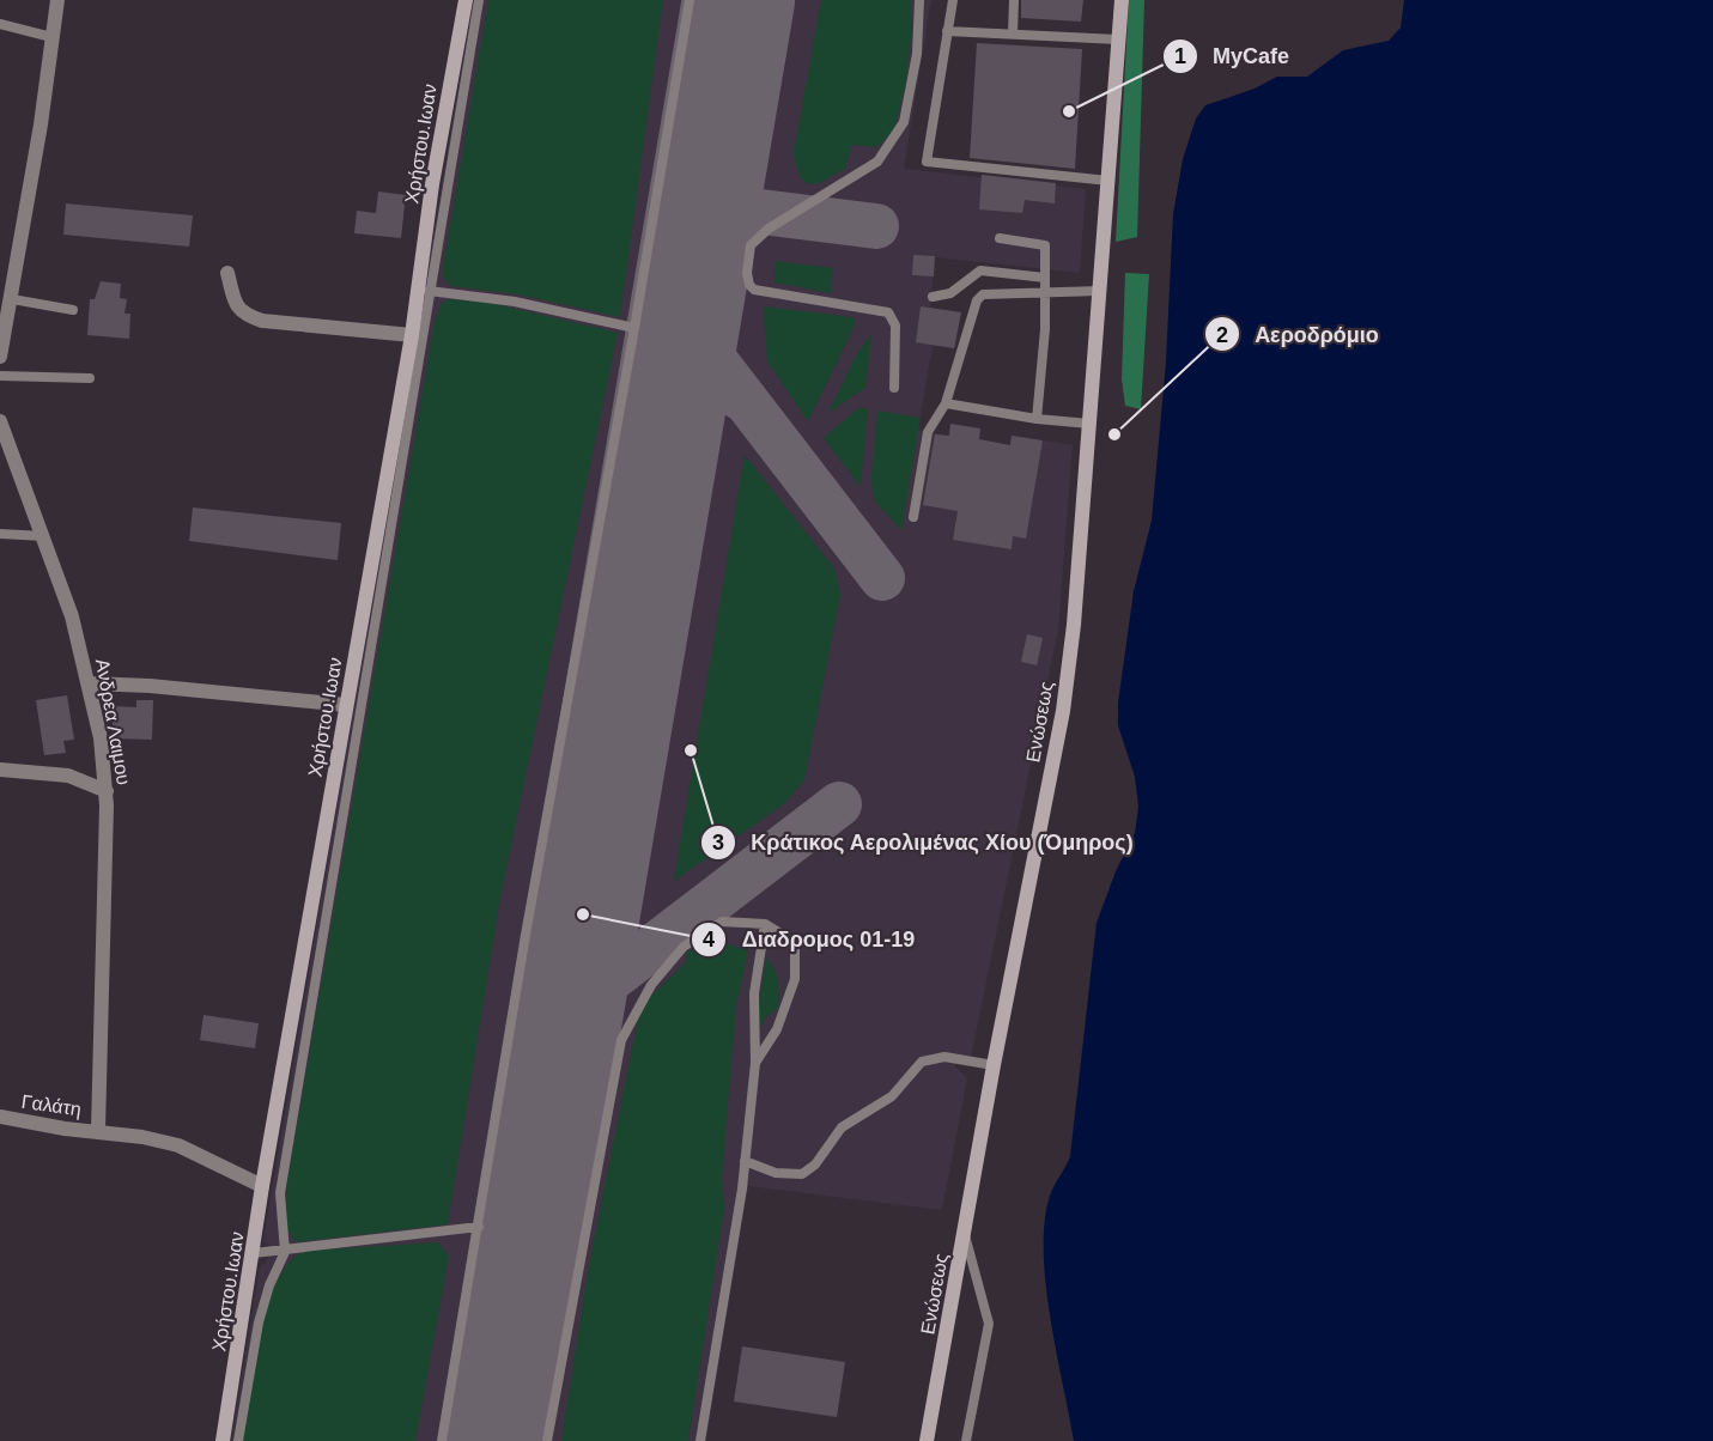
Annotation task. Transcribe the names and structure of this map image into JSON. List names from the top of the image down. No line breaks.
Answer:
{"streets":{"main road":["Χρήστου.Ιωαν","Ενώσεως"],"street":["Ανδρεα Λαιμου","Γαλάτη"]},"crossings":[["Χρήστου.Ιωαν","Γαλάτη"],["Ανδρεα Λαιμου","Γαλάτη"]],"places":["MyCafe","Αεροδρόμιο","Κράτικος Αερολιμένας Χίου (Όμηρος)","Διαδρομος 01-19"]}
